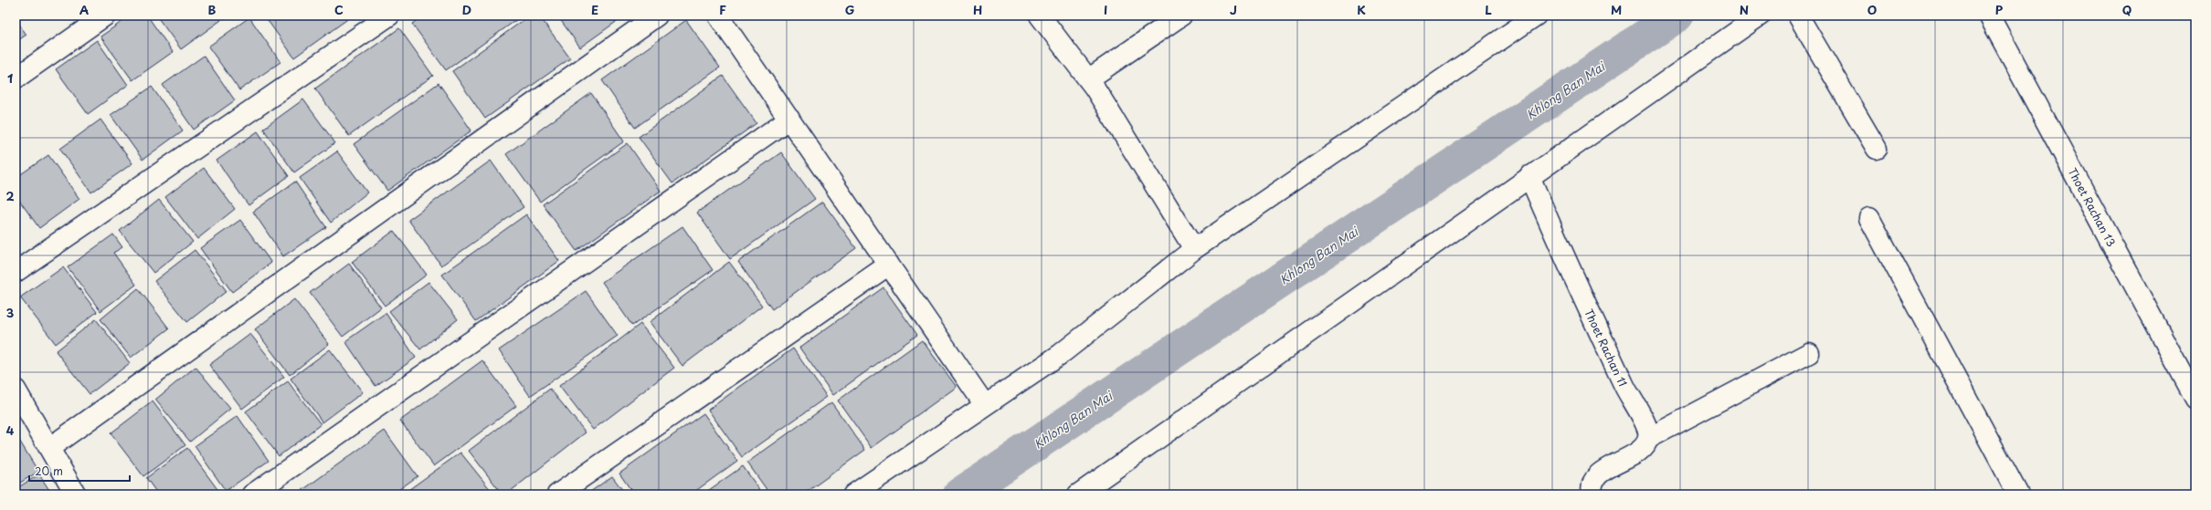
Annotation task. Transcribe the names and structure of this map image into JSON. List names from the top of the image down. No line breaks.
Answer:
{"streets":{"street":["Thoet Rachan 13","Thoet Rachan 11"]},"water":["Khlong Ban Mai"],"scale_bar":"20 m","grid":{"columns":["A","B","C","D","E","F","G","H","I","J","K","L","M","N","O","P","Q"],"rows":["1","2","3","4"]}}
